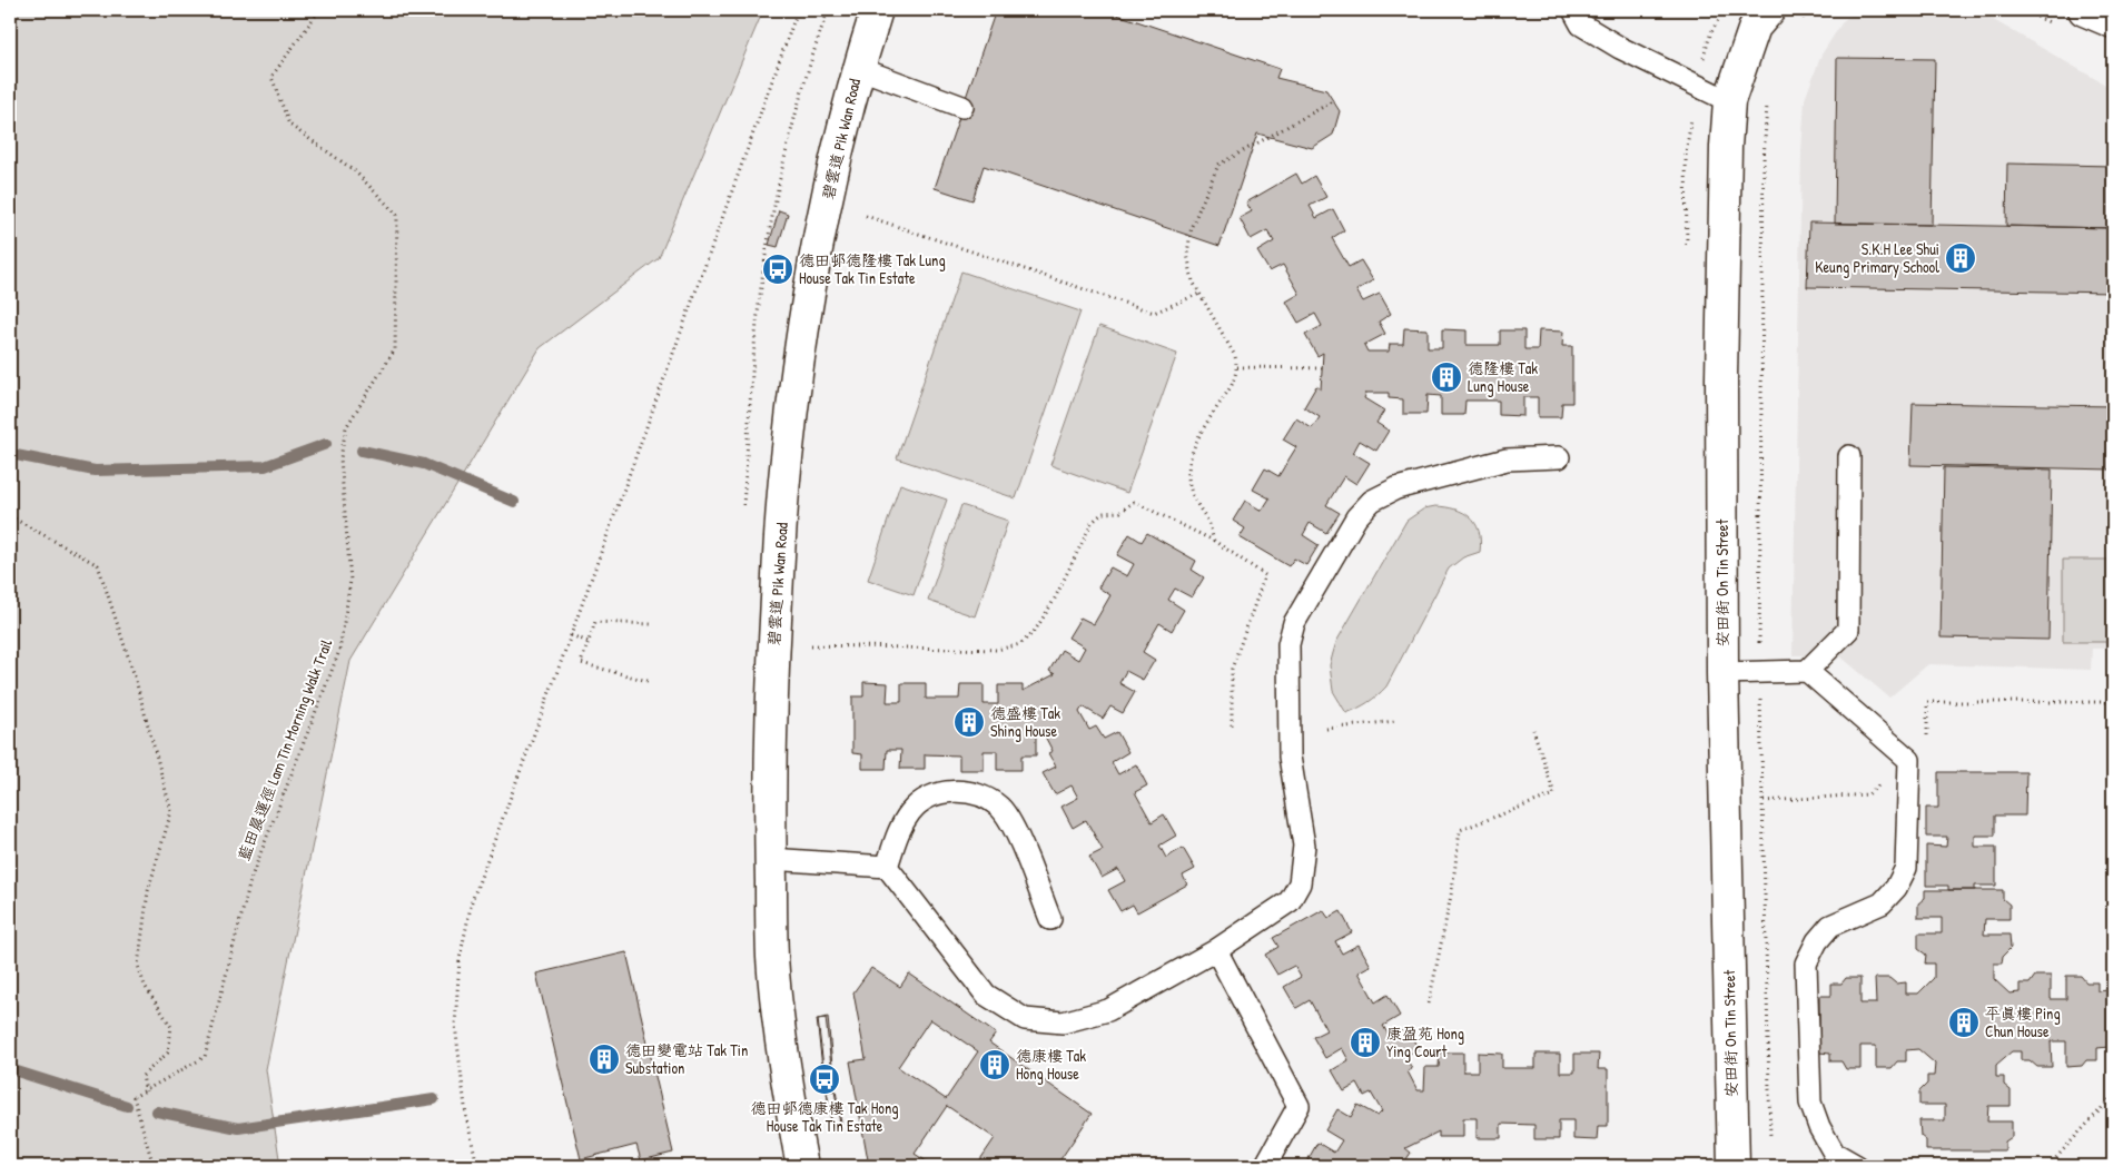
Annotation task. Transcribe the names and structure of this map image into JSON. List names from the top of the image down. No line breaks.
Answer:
{"streets":{"street":["碧雲道 Pik Wan Road","安田街 On Tin Street"],"path":["藍田晨運徑 Lam Tin Morning Walk Trail"]},"places":{"building":["S.K.H Lee Shui Keung Primary School","德隆樓 Tak Lung House","德盛樓 Tak Shing House","平真樓 Ping Chun House","康盈苑 Hong Ying Court","德田變電站 Tak Tin Substation","德康樓 Tak Hong House"],"bus stop":["德田邨德隆樓 Tak Lung House Tak Tin Estate","德田邨德康樓 Tak Hong House Tak Tin Estate"]}}
